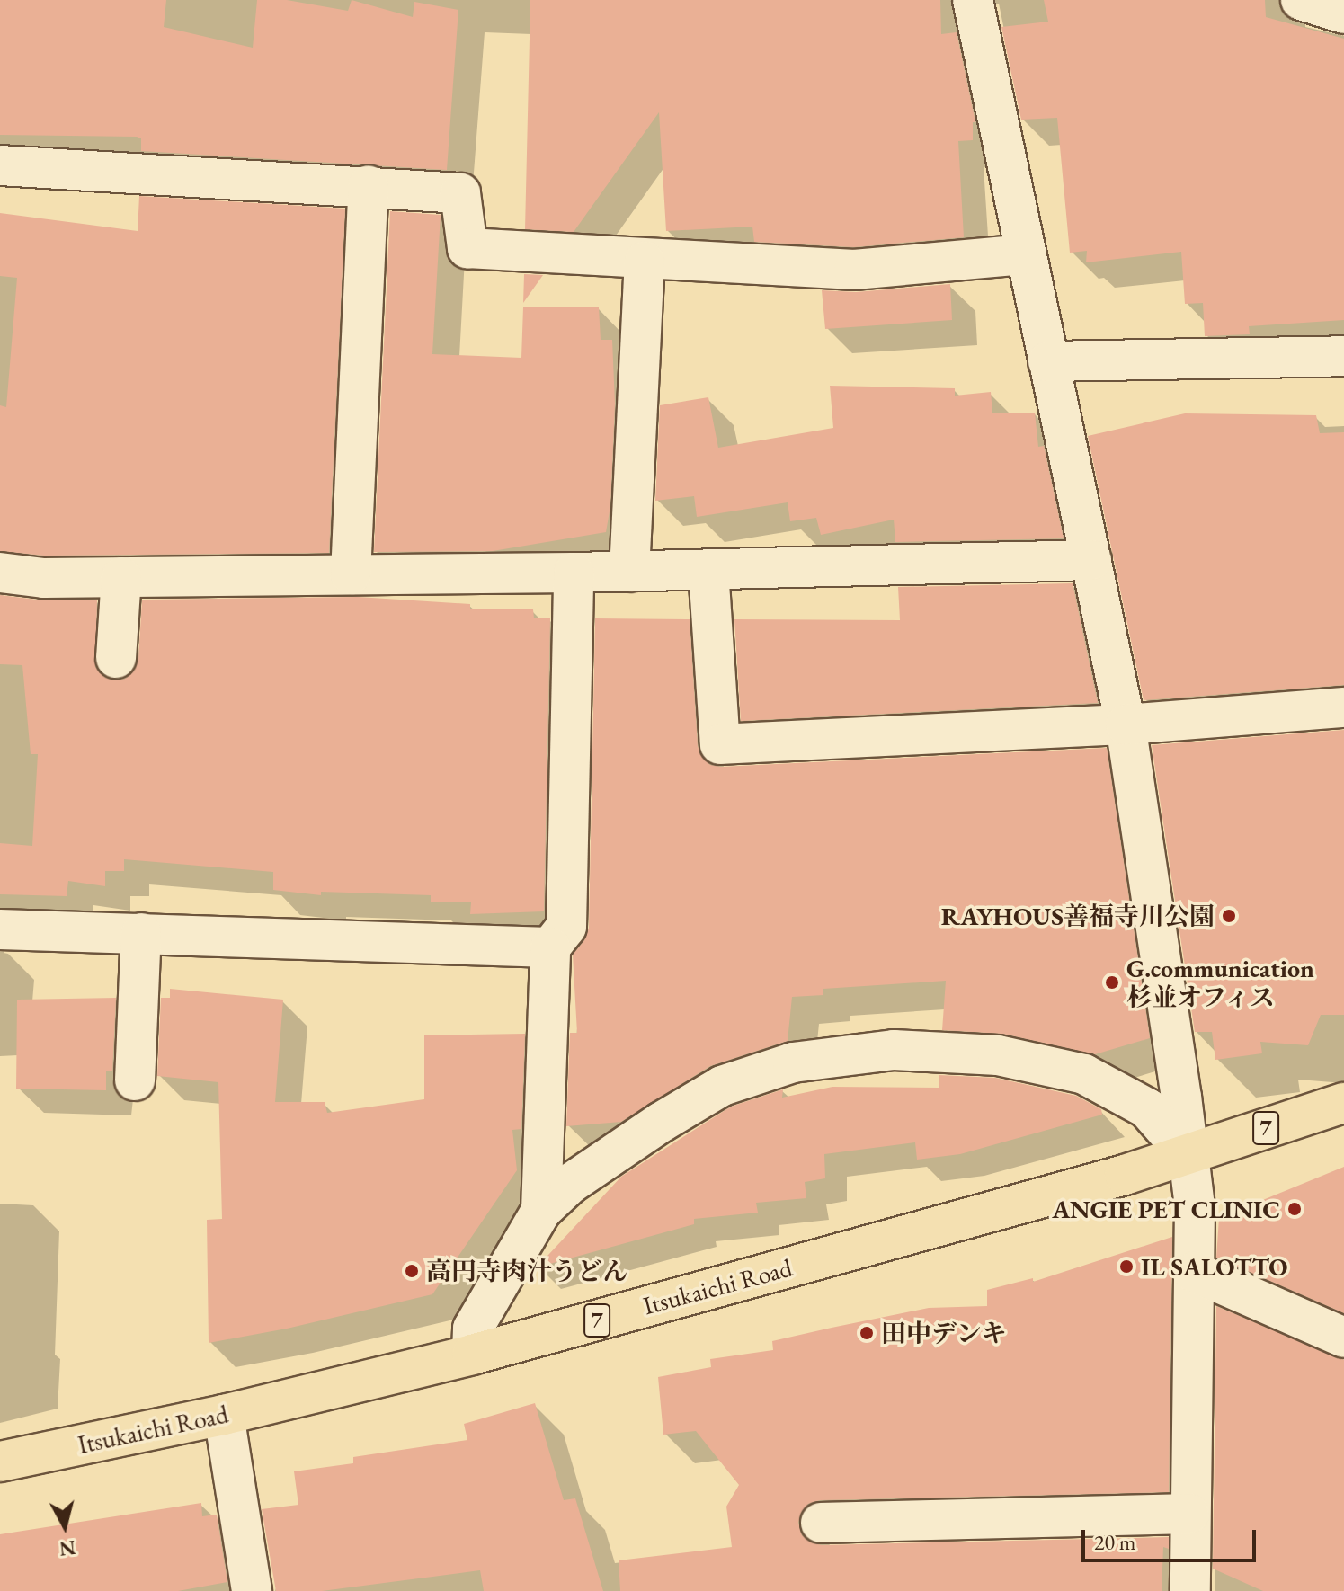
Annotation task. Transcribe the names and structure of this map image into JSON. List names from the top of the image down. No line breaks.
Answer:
{"streets":{"main road":["7","Itsukaichi Road"]},"places":["RAYHOUS善福寺川公園","G.communication 杉並オフィス","ANGIE PET CLINIC","IL SALOTTO","高円寺肉汁うどん","田中デンキ"],"scale_bar":"20 m","north":"bottom"}
